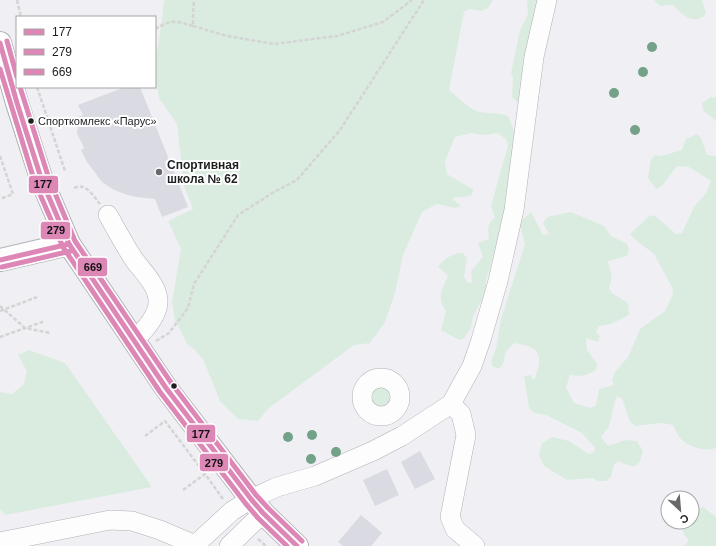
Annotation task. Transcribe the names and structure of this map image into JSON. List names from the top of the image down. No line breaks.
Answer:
{"places":["Спорткомлекс «Парус»","Спортивная школа № 62"],"lines":["transit line 669","transit line 177","transit line 279"],"legend":["177","279","669"],"north":"bottom right"}
